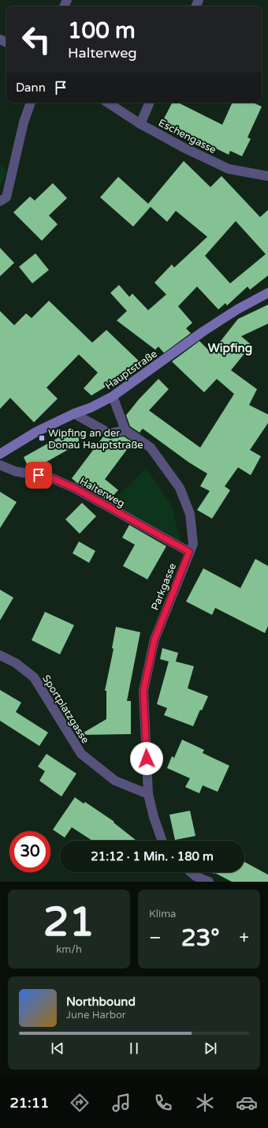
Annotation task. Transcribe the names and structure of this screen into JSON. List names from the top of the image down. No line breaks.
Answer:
{"streets":{"street":["Eschengasse","Hauptstraße","Halterweg","Parkgasse","Sportplatzgasse"]},"crossings":[["Halterweg","Parkgasse"],["Parkgasse","Sportplatzgasse"]],"districts":["Wipfing"],"places":{"transit":["Wipfing an der Donau Hauptstraße"]},"page":{"turn":["100 m","Halterweg"],"then":"Dann","limit":"30","trip":"21:12 · 1 Min. · 180 m","tile":[["21","km/h"],"Klima"],"heat":["−","23°","+"],"song":["Northbound","June Harbor"],"tabs":"21:11"}}
